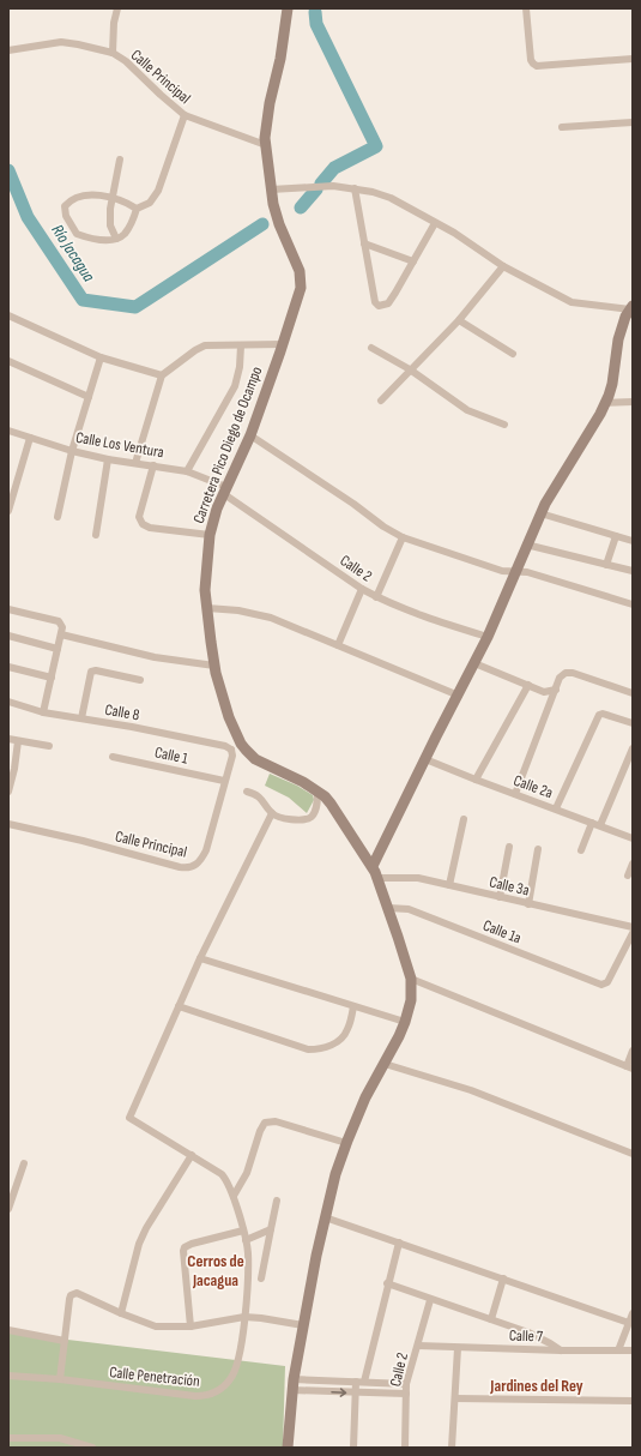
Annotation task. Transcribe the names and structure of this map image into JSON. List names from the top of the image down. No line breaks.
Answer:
{"streets":{"street":["Calle Principal","Calle Los Ventura","Carretera Pico Diego de Ocampo","Calle 2","Calle 8","Calle 1","Calle 2a","Calle 3a","Calle 1a","Calle 7","Calle Penetración"]},"crossings":[["Calle Principal","Carretera Pico Diego de Ocampo"],["Calle Principal","Calle 8"],["Calle Principal","Calle 1"],["Calle Los Ventura","Carretera Pico Diego de Ocampo"],["Calle Los Ventura","Calle 2"],["Carretera Pico Diego de Ocampo","Calle 2"],["Carretera Pico Diego de Ocampo","Calle 8"],["Carretera Pico Diego de Ocampo","Calle 3a"],["Carretera Pico Diego de Ocampo","Calle 1a"],["Calle 2","Calle 7"],["Calle 3a","Calle 1a"]],"districts":["Cerros de Jacagua","Jardines del Rey"],"water":["Río Jacagua"]}
